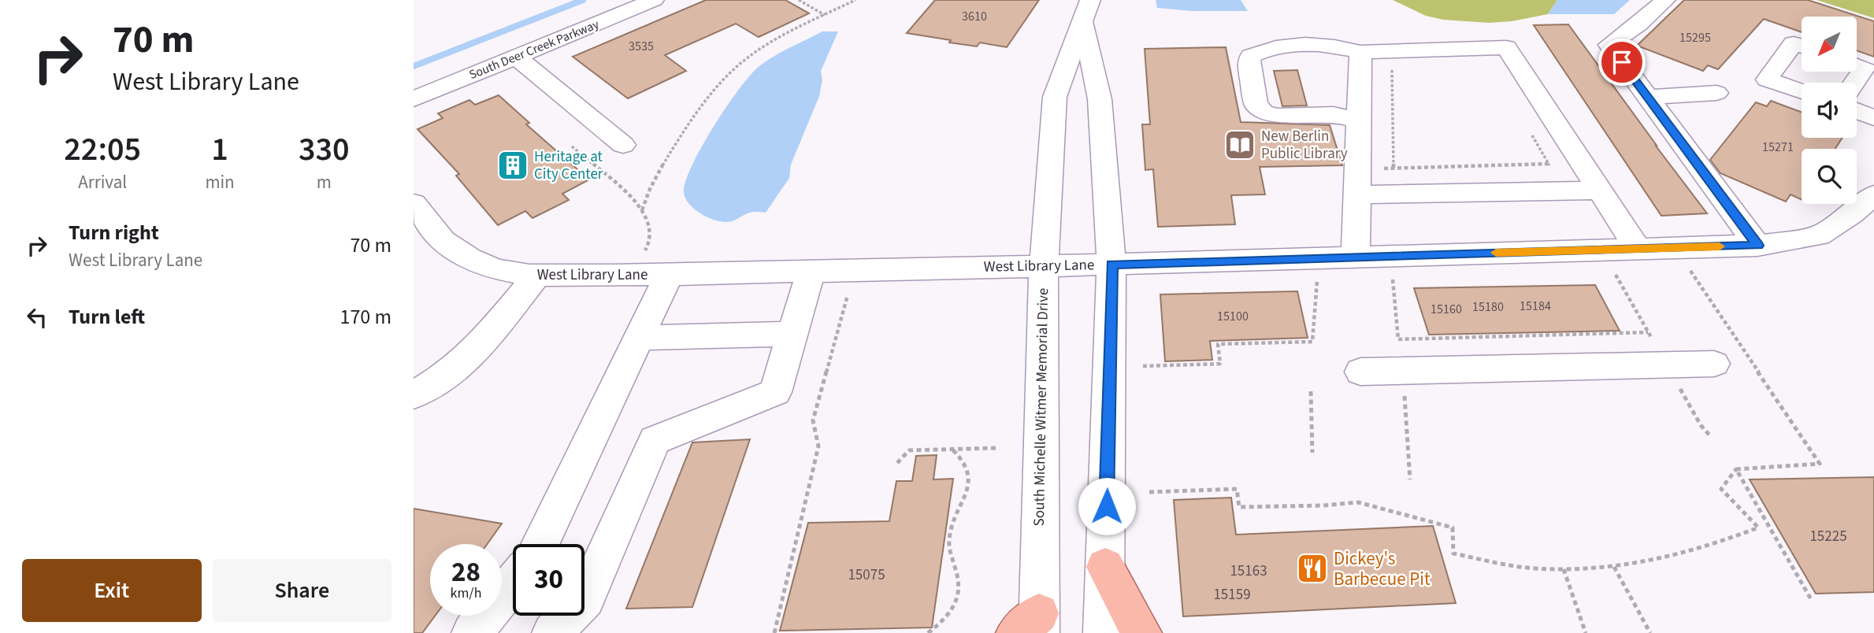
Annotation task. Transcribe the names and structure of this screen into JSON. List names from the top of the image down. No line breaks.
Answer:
{"streets":{"street":["South Deer Creek Parkway","West Library Lane","South Michelle Witmer Memorial Drive"]},"crossings":[["West Library Lane","South Michelle Witmer Memorial Drive"]],"places":{"library":["New Berlin Public Library"],"building":["Heritage at City Center"],"restaurant":["Dickey's Barbecue Pit"]},"house_numbers":["3610","15295","3535","15271","15184","15180","15160","15100","15225","15163","15075","15159"],"north":"bottom left","page":{"turn":["70 m","West Library Lane"],"eta":["22:05","Arrival","1","min","330","m"],"list":[{"name":"Turn right","note":"West Library Lane","value":"70 m"},{"name":"Turn left","value":"170 m"}],"speed":"28 km/h","limit":"30","buttons":["Exit","Share"]}}
